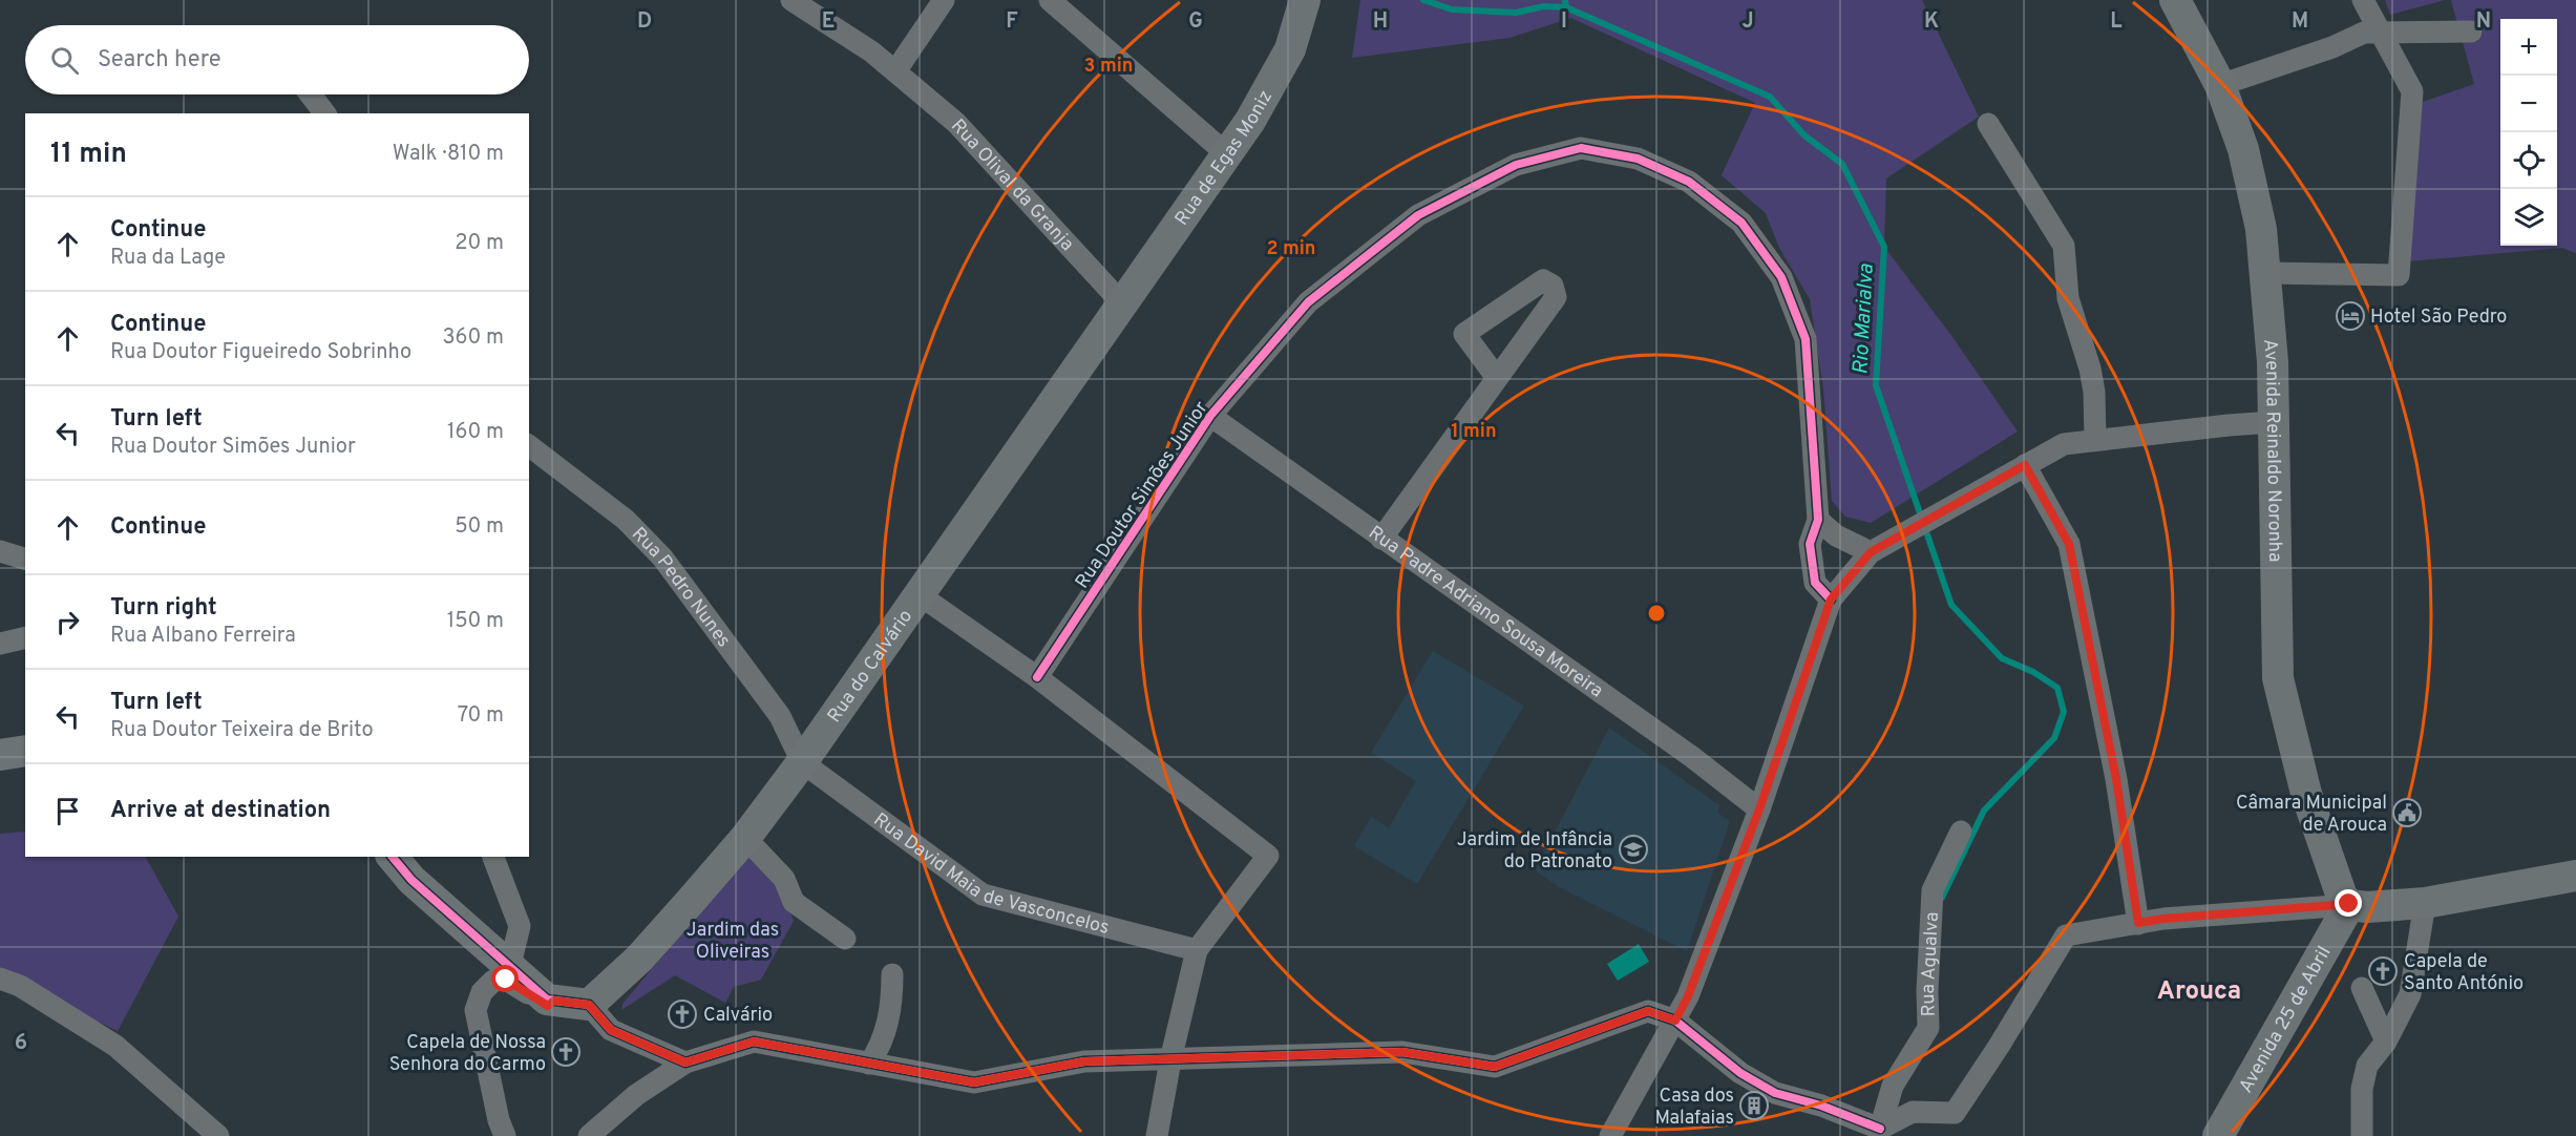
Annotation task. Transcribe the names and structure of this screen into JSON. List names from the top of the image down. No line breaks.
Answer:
{"streets":{"street":["Rua de Egas Moniz","Rua Olival da Granja","Avenida Reinaldo Noronha","Rua Doutor Simões Junior","Rua Pedro Nunes","Rua Padre Adriano Sousa Moreira","Rua do Calvário","Rua David Maia de Vasconcelos","Rua Agualva","Avenida 25 de Abril"]},"crossings":[["Rua de Egas Moniz","Rua Olival da Granja"],["Rua de Egas Moniz","Rua do Calvário"],["Rua Olival da Granja","Rua do Calvário"],["Avenida Reinaldo Noronha","Avenida 25 de Abril"],["Rua Doutor Simões Junior","Rua Padre Adriano Sousa Moreira"],["Rua Pedro Nunes","Rua do Calvário"],["Rua Pedro Nunes","Rua David Maia de Vasconcelos"],["Rua do Calvário","Rua David Maia de Vasconcelos"]],"districts":["Arouca"],"water":["Rio Marialva"],"parks":["Jardim das Oliveiras"],"places":{"hotel":["Hotel São Pedro"],"public building":["Câmara Municipal de Arouca"],"school or university":["Jardim de Infância do Patronato"],"church":["Capela de Santo António","Calvário","Capela de Nossa Senhora do Carmo"],"building":["Casa dos Malafaias"]},"page":{"map_buttons":["+","−"],"search":"Search here","heading":["11 min","Walk · 810 m"],"list":[["Continue","Rua da Lage","20 m"],["Continue","Rua Doutor Figueiredo Sobrinho","360 m"],["Turn left","Rua Doutor Simões Junior","160 m"],["Continue","50 m"],["Turn right","Rua Albano Ferreira","150 m"],["Turn left","Rua Doutor Teixeira de Brito","70 m"],"Arrive at destination"]},"grid":{"columns":["D","E","F","G","H","I","J","K","L","M","N"],"rows":["6"]},"rings":["3 min","2 min","1 min"]}
